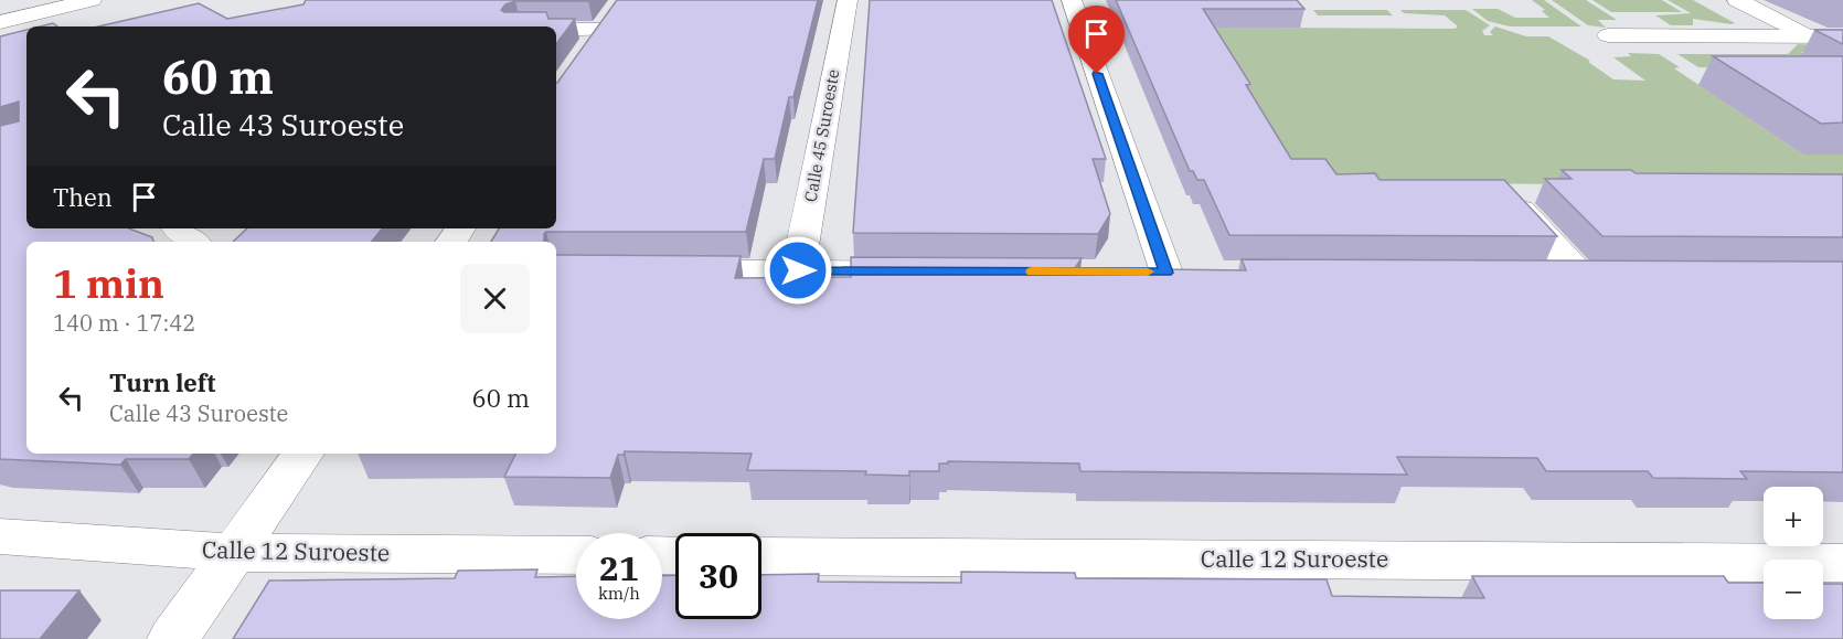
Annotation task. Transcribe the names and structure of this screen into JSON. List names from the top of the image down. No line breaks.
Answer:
{"streets":{"street":["Calle 45 Suroeste","Calle 12 Suroeste"]},"page":{"turn":["60 m","Calle 43 Suroeste"],"then":"Then","heading":["1 min","140 m · 17:42"],"list":[{"name":"Turn left","note":"Calle 43 Suroeste","value":"60 m"}],"map_buttons":["+","−"],"speed":"21 km/h","limit":"30"}}
